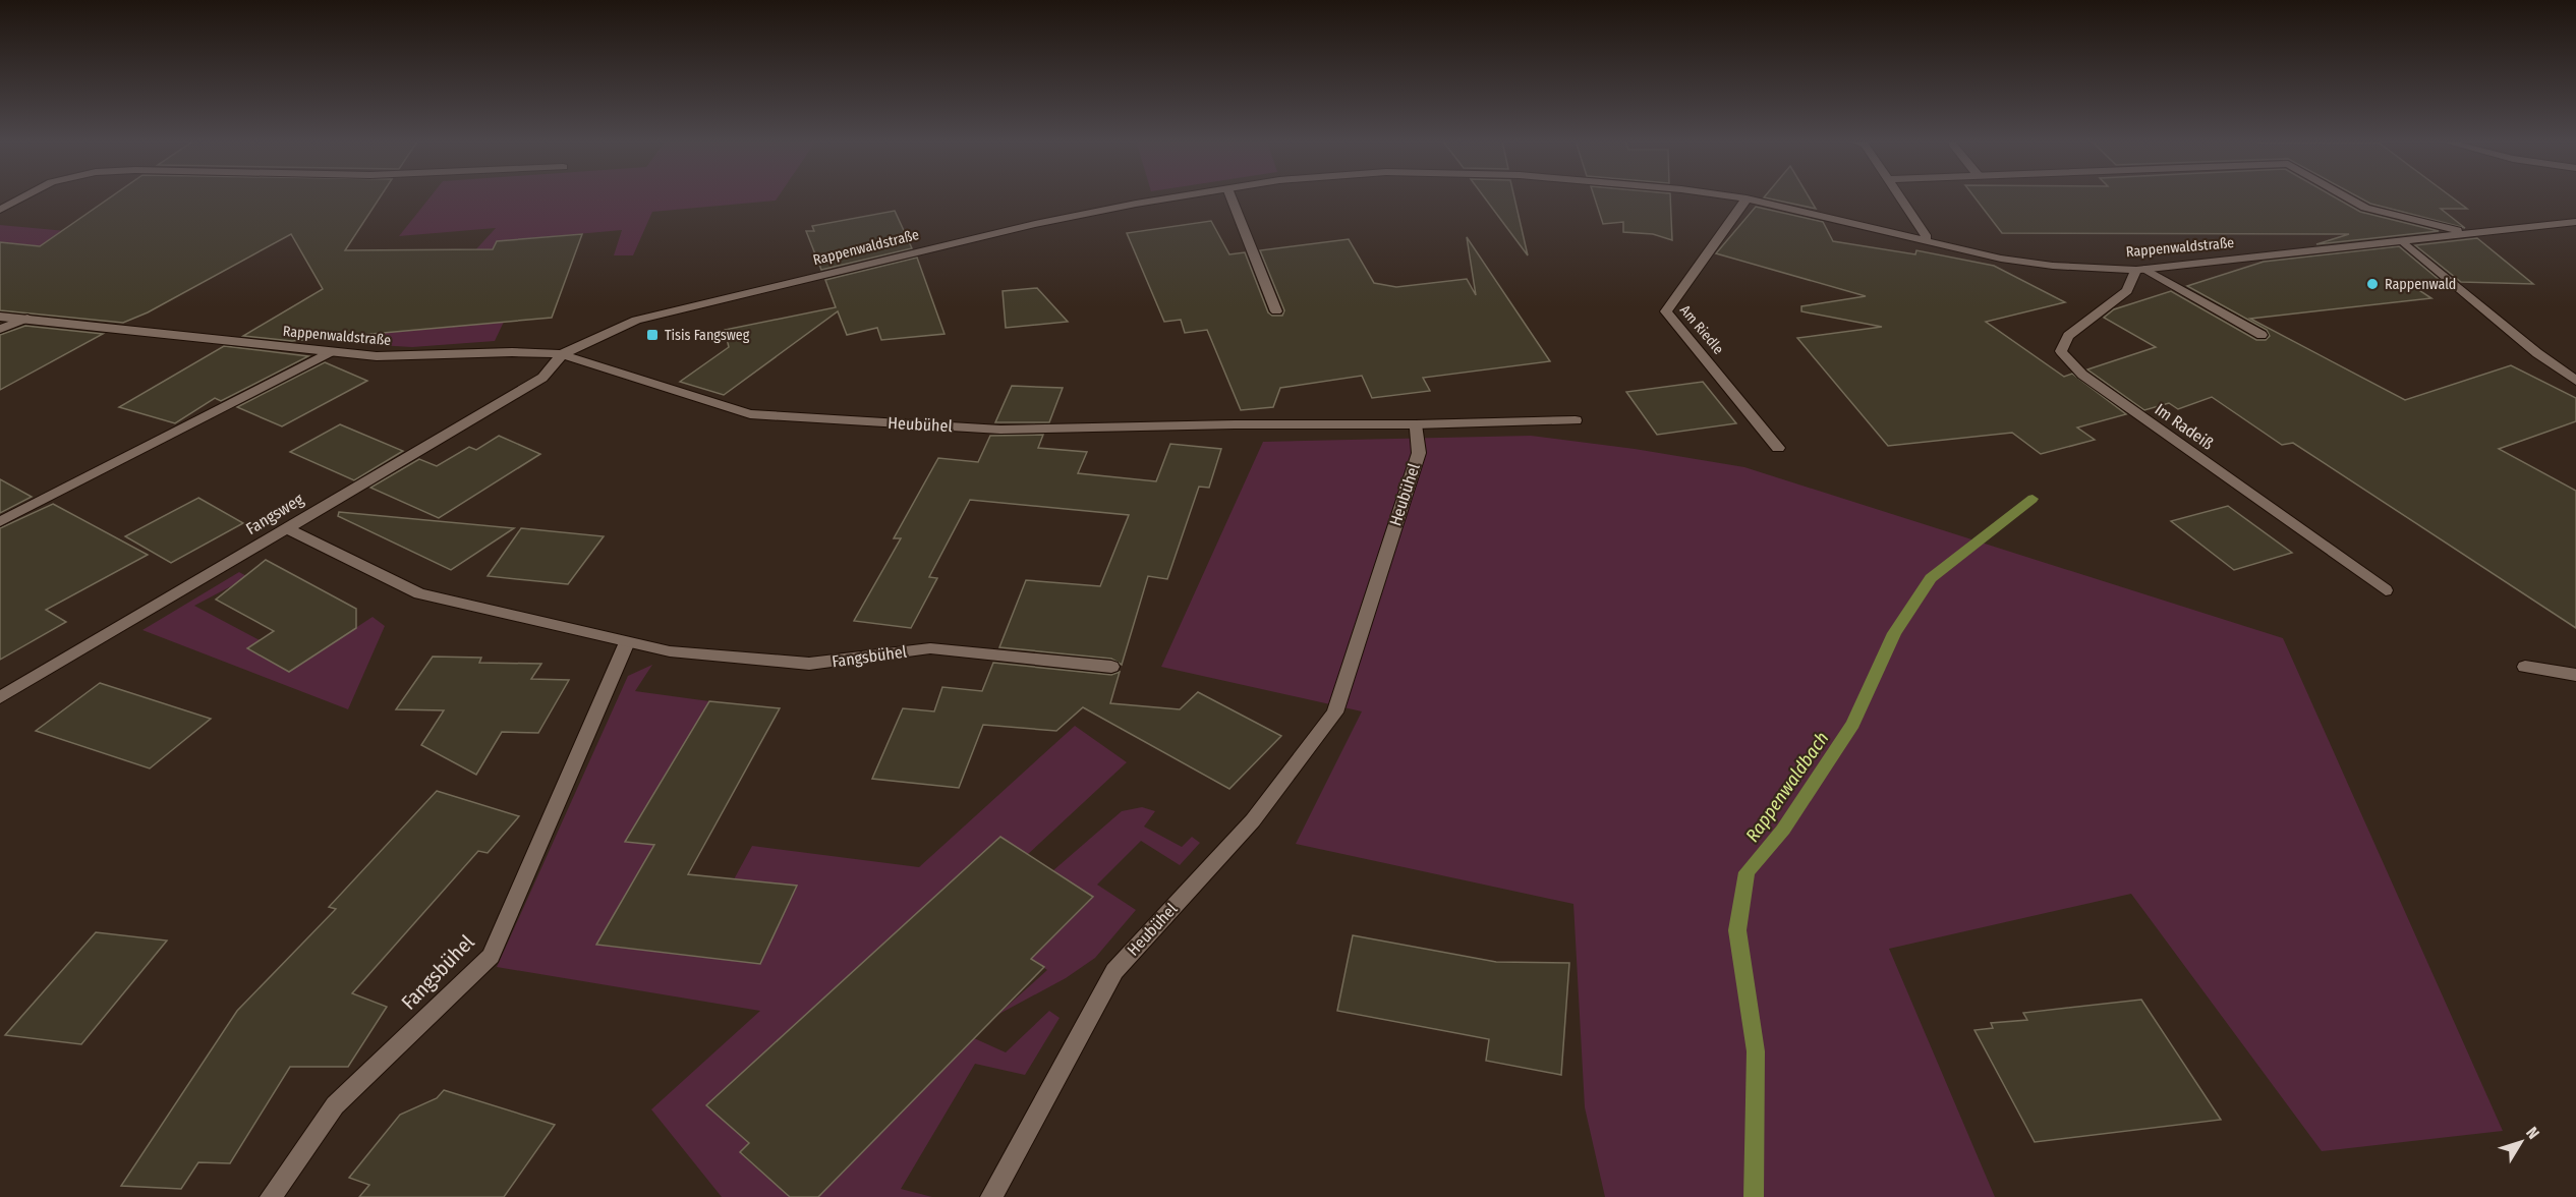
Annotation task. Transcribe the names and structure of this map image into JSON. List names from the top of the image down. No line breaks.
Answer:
{"streets":{"street":["Rappenwaldstraße","Am Riedle","Heubühel","Im Radeiß","Fangsweg","Fangsbühel"]},"crossings":[["Rappenwaldstraße","Am Riedle"],["Rappenwaldstraße","Heubühel"],["Rappenwaldstraße","Im Radeiß"],["Rappenwaldstraße","Fangsweg"],["Heubühel","Fangsweg"],["Fangsweg","Fangsbühel"]],"water":["Rappenwaldbach"],"places":{"other":["Rappenwald"],"transit":["Tisis Fangsweg"]},"north":"top right"}
